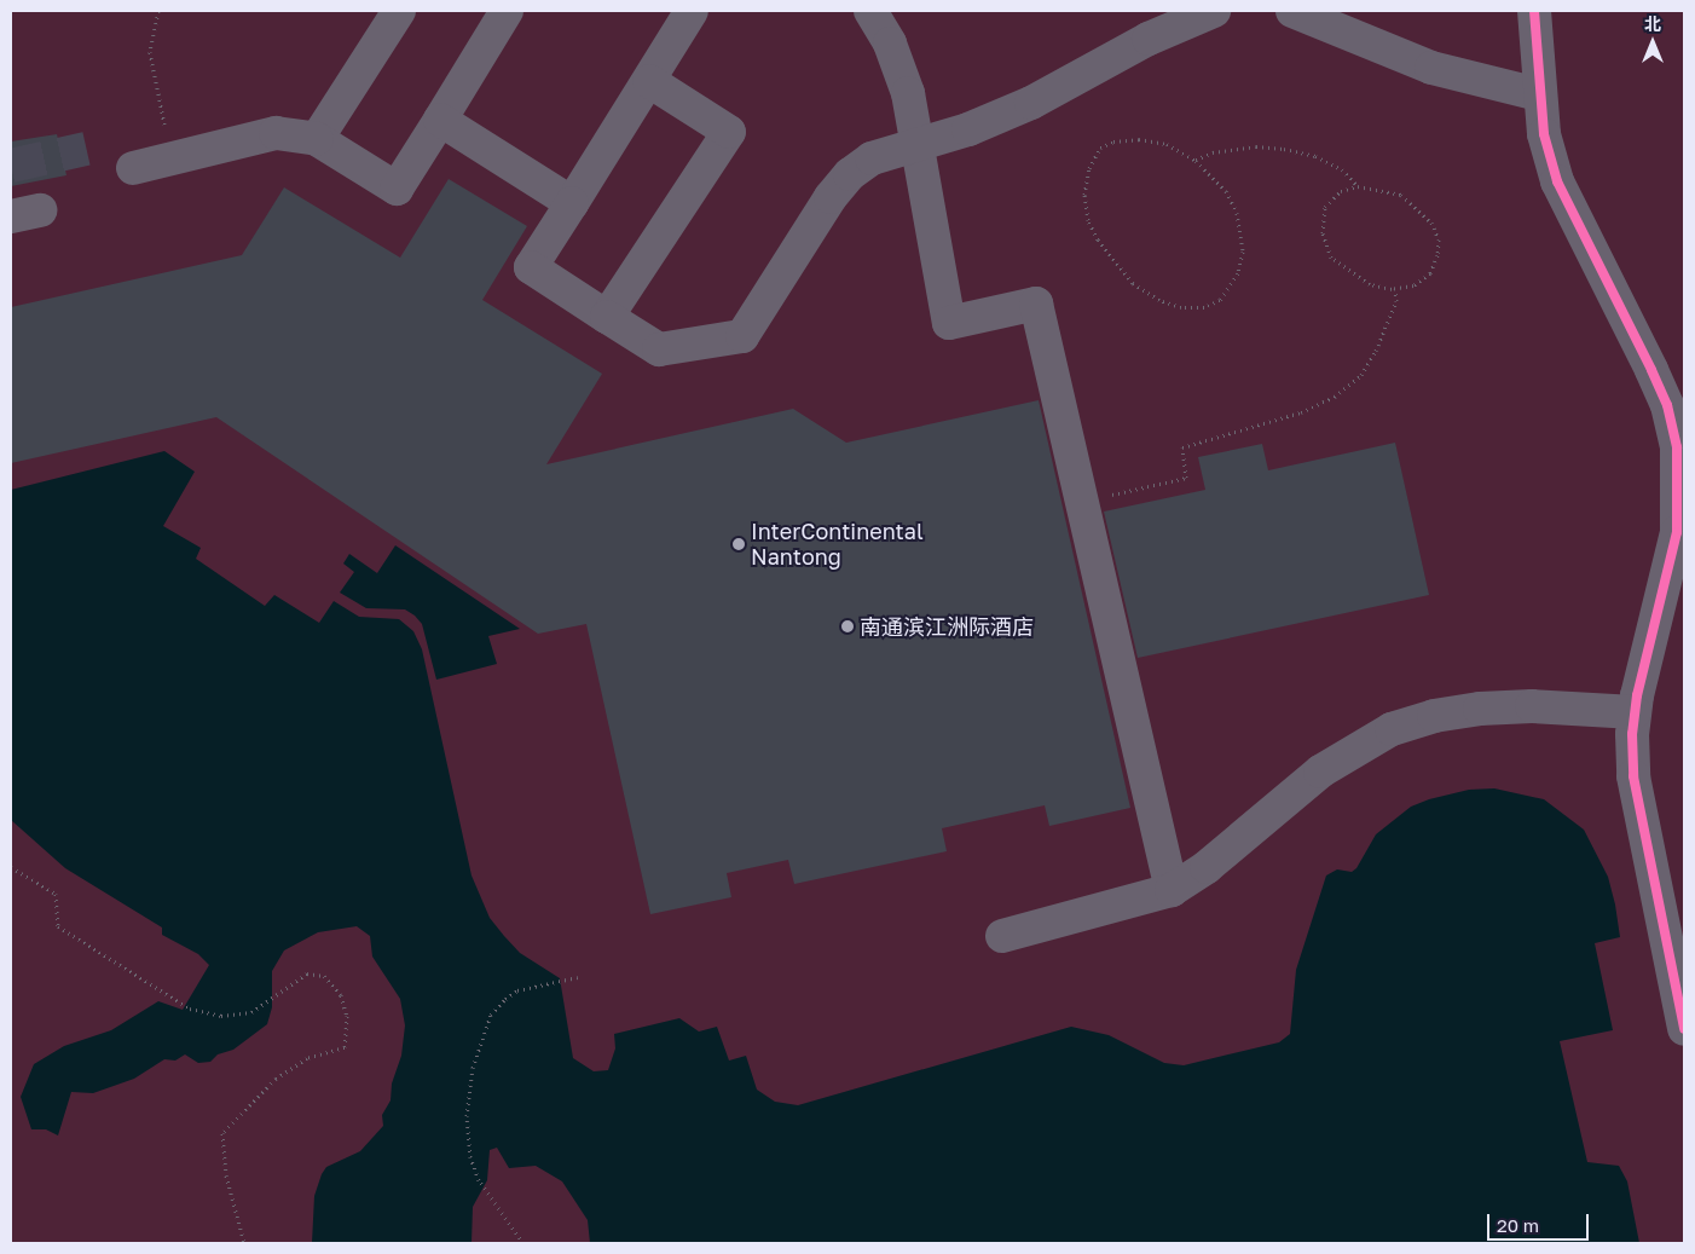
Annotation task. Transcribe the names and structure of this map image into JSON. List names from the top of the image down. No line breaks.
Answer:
{"places":["InterContinental Nantong","南通滨江洲际酒店"],"scale_bar":"20 m","north":"top"}
